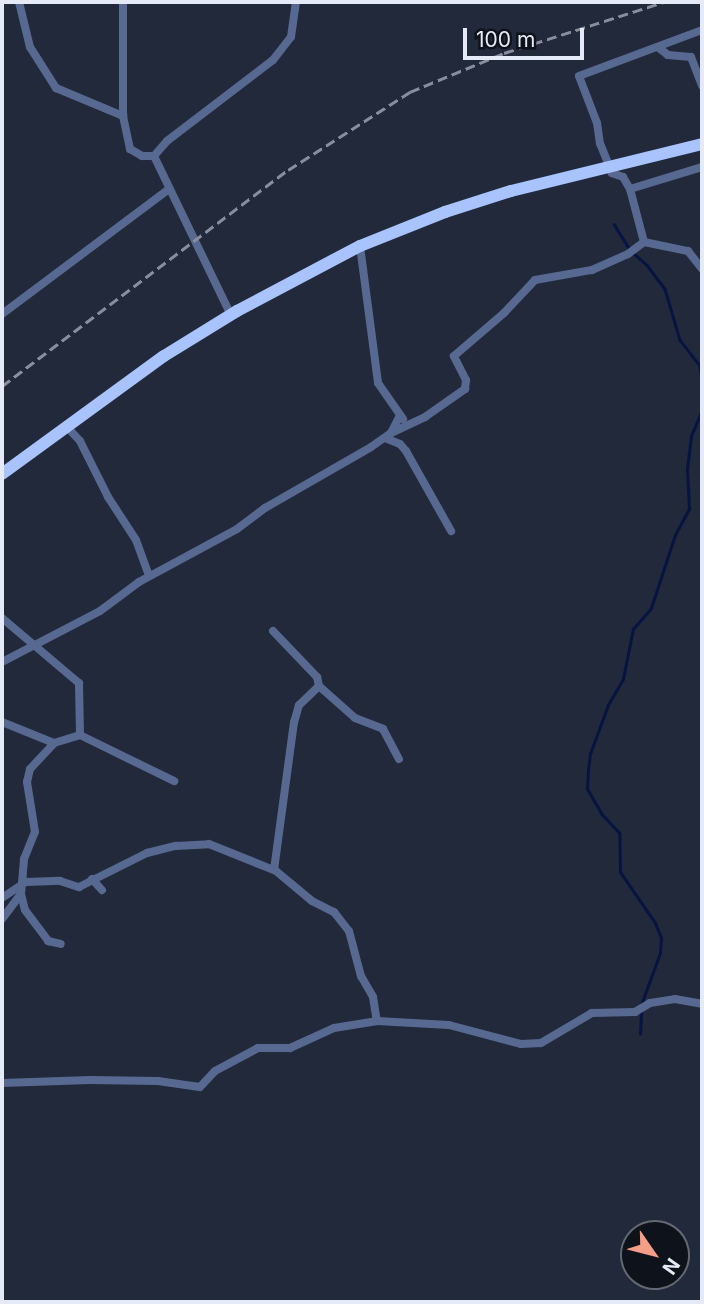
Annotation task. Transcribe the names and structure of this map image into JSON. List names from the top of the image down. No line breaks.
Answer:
{"scale_bar":"100 m","north":"bottom right"}
